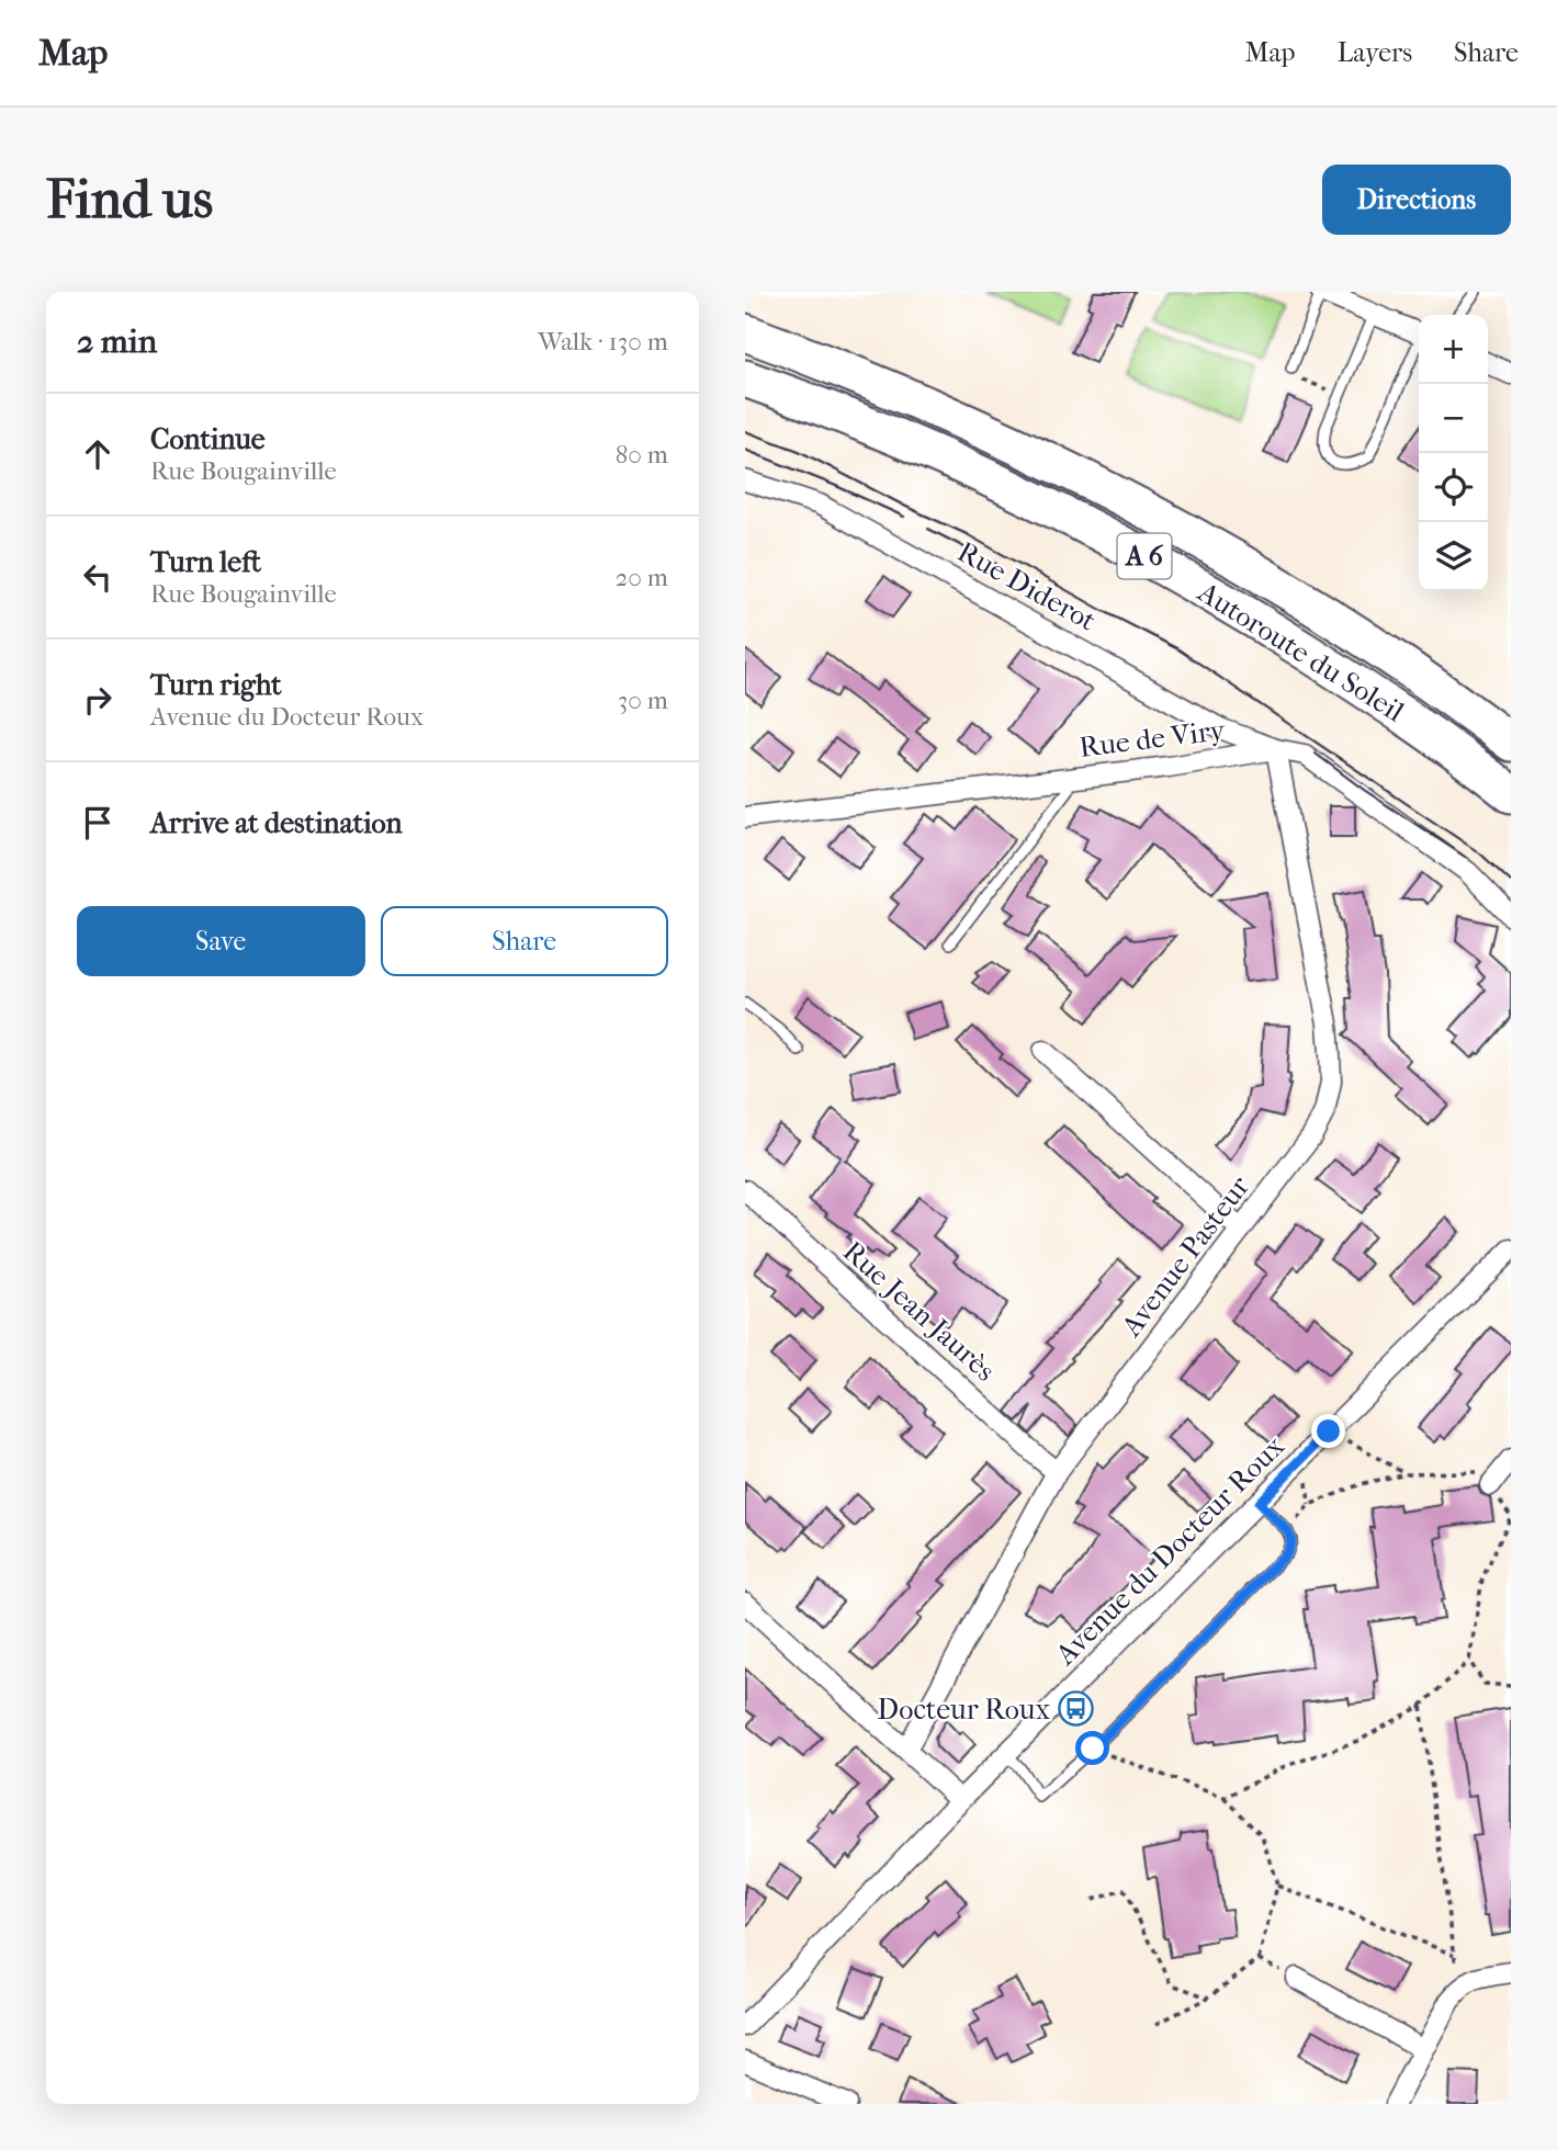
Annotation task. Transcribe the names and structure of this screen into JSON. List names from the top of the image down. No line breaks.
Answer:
{"streets":{"highway":["A 6","Autoroute du Soleil"],"street":["Rue Diderot","Rue de Viry","Avenue Pasteur","Rue Jean Jaurès","Avenue du Docteur Roux"]},"crossings":[["Rue Diderot","Rue de Viry"],["Rue Diderot","Avenue Pasteur"],["Rue de Viry","Avenue Pasteur"],["Avenue Pasteur","Rue Jean Jaurès"]],"places":{"bus stop":["Docteur Roux"]},"page":{"header":"Map","nav":["Map","Layers","Share"],"buttons":["Directions",["Save","Share"]],"title":"Find us","heading":["2 min","Walk · 130 m"],"map_buttons":["+","−"],"list":[["Continue","Rue Bougainville","80 m"],["Turn left","Rue Bougainville","20 m"],["Turn right","Avenue du Docteur Roux","30 m"],"Arrive at destination"]}}
